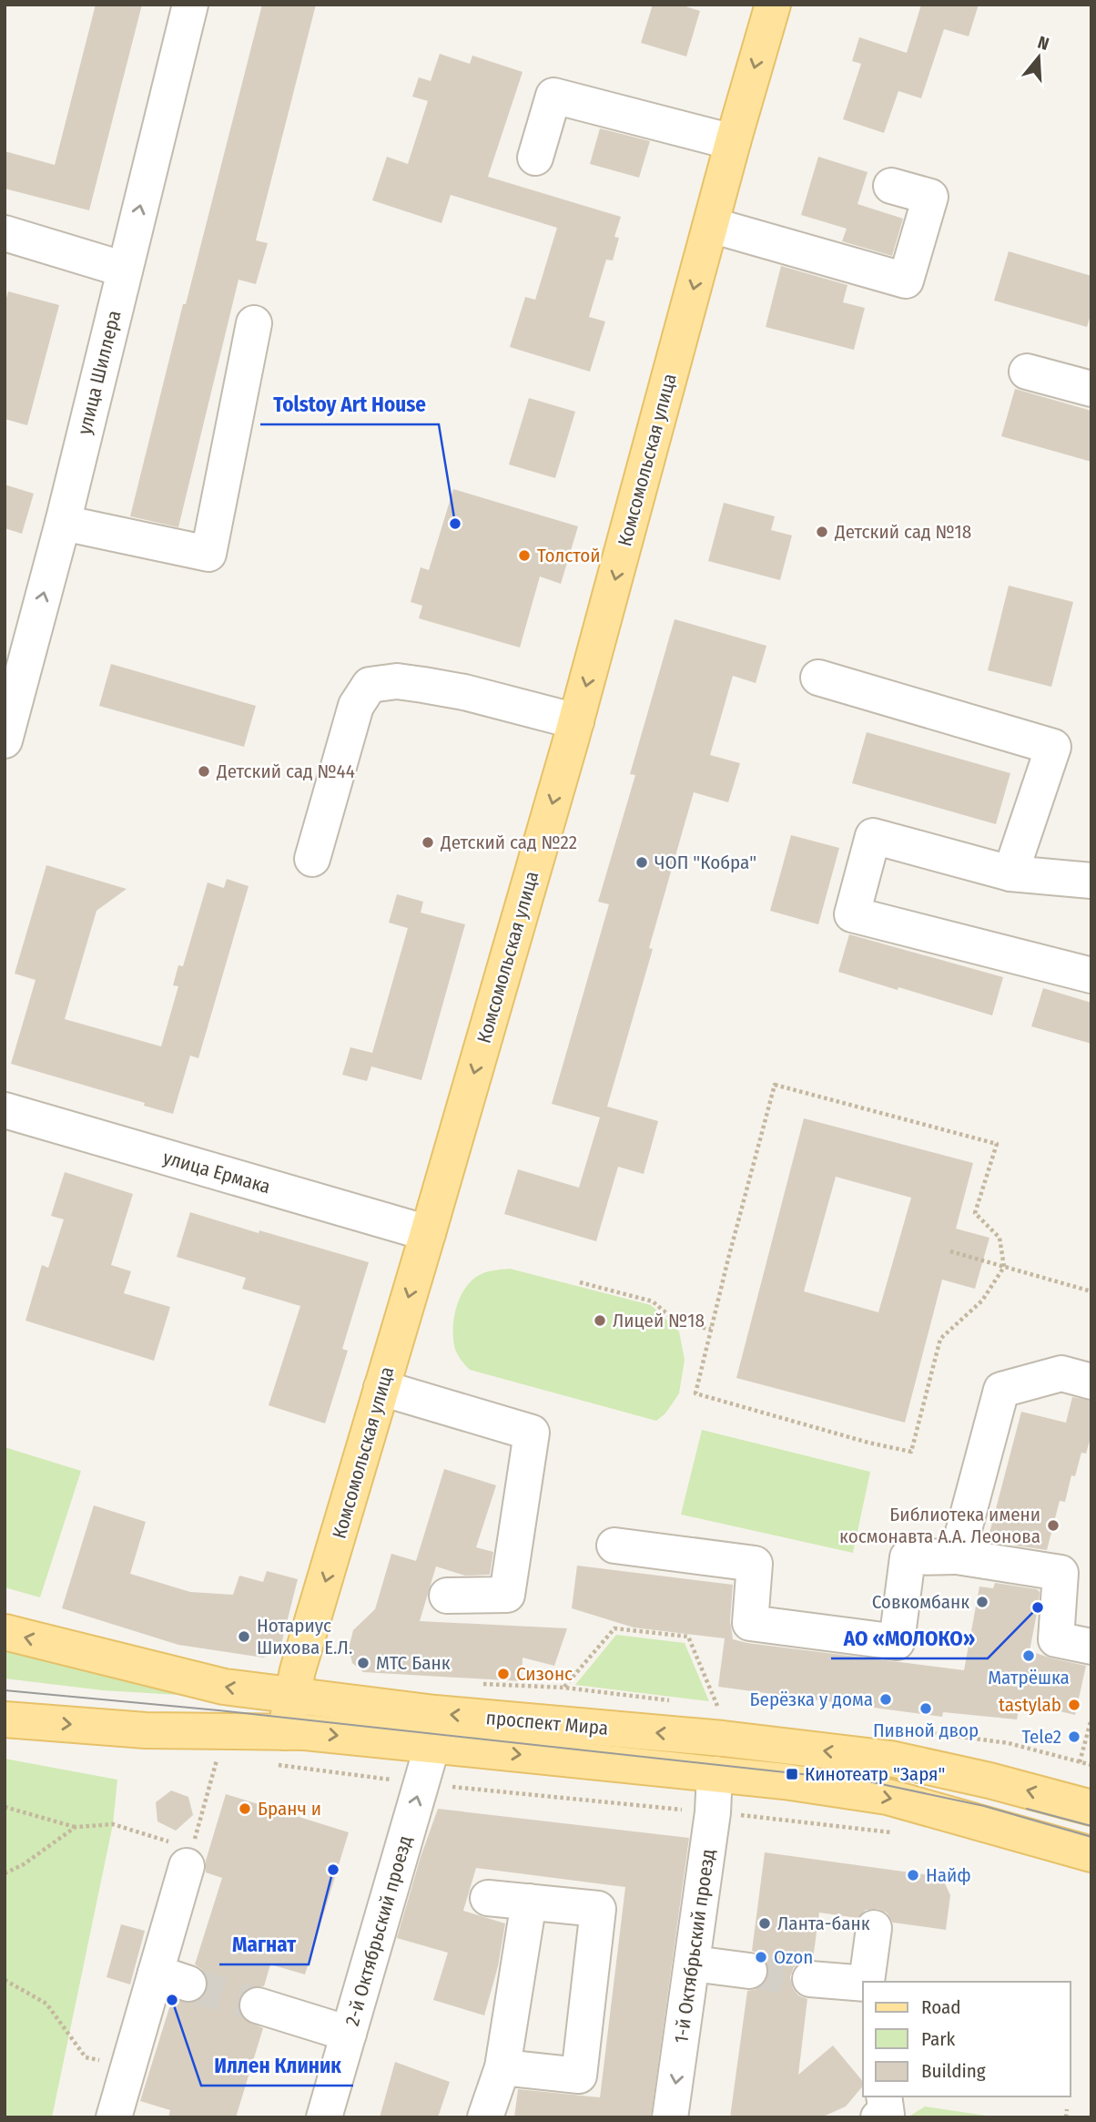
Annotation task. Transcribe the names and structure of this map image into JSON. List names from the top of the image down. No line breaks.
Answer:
{"streets":{"main road":["Комсомольская улица","проспект Мира"],"street":["улица Шиллера","улица Ермака","2-й Октябрьский проезд","1-й Октябрьский проезд"]},"crossings":[["Комсомольская улица","улица Ермака"],["Комсомольская улица","проспект Мира"],["проспект Мира","2-й Октябрьский проезд"],["проспект Мира","1-й Октябрьский проезд"]],"one_way":["улица Шиллера","Комсомольская улица"],"places":{"other":["Tolstoy Art House","Детский сад №18","Толстой","Детский сад №44","Детский сад №22","ЧОП \"Кобра\"","Лицей №18","Библиотека имени космонавта А.А. Леонова","Совкомбанк","АО «МОЛОКО»","Нотариус Шихова Е.Л.","Матрёшка","МТС Банк","Сизонс","Берёзка у дома","tastylab","Пивной двор","Tele2","Бранч и","Магнат","Найф","Ланта-банк","Ozon","Иллен Клиник"],"transit":["Кинотеатр \"Заря\""]},"legend":["Road","Park","Building"],"north":"top"}
